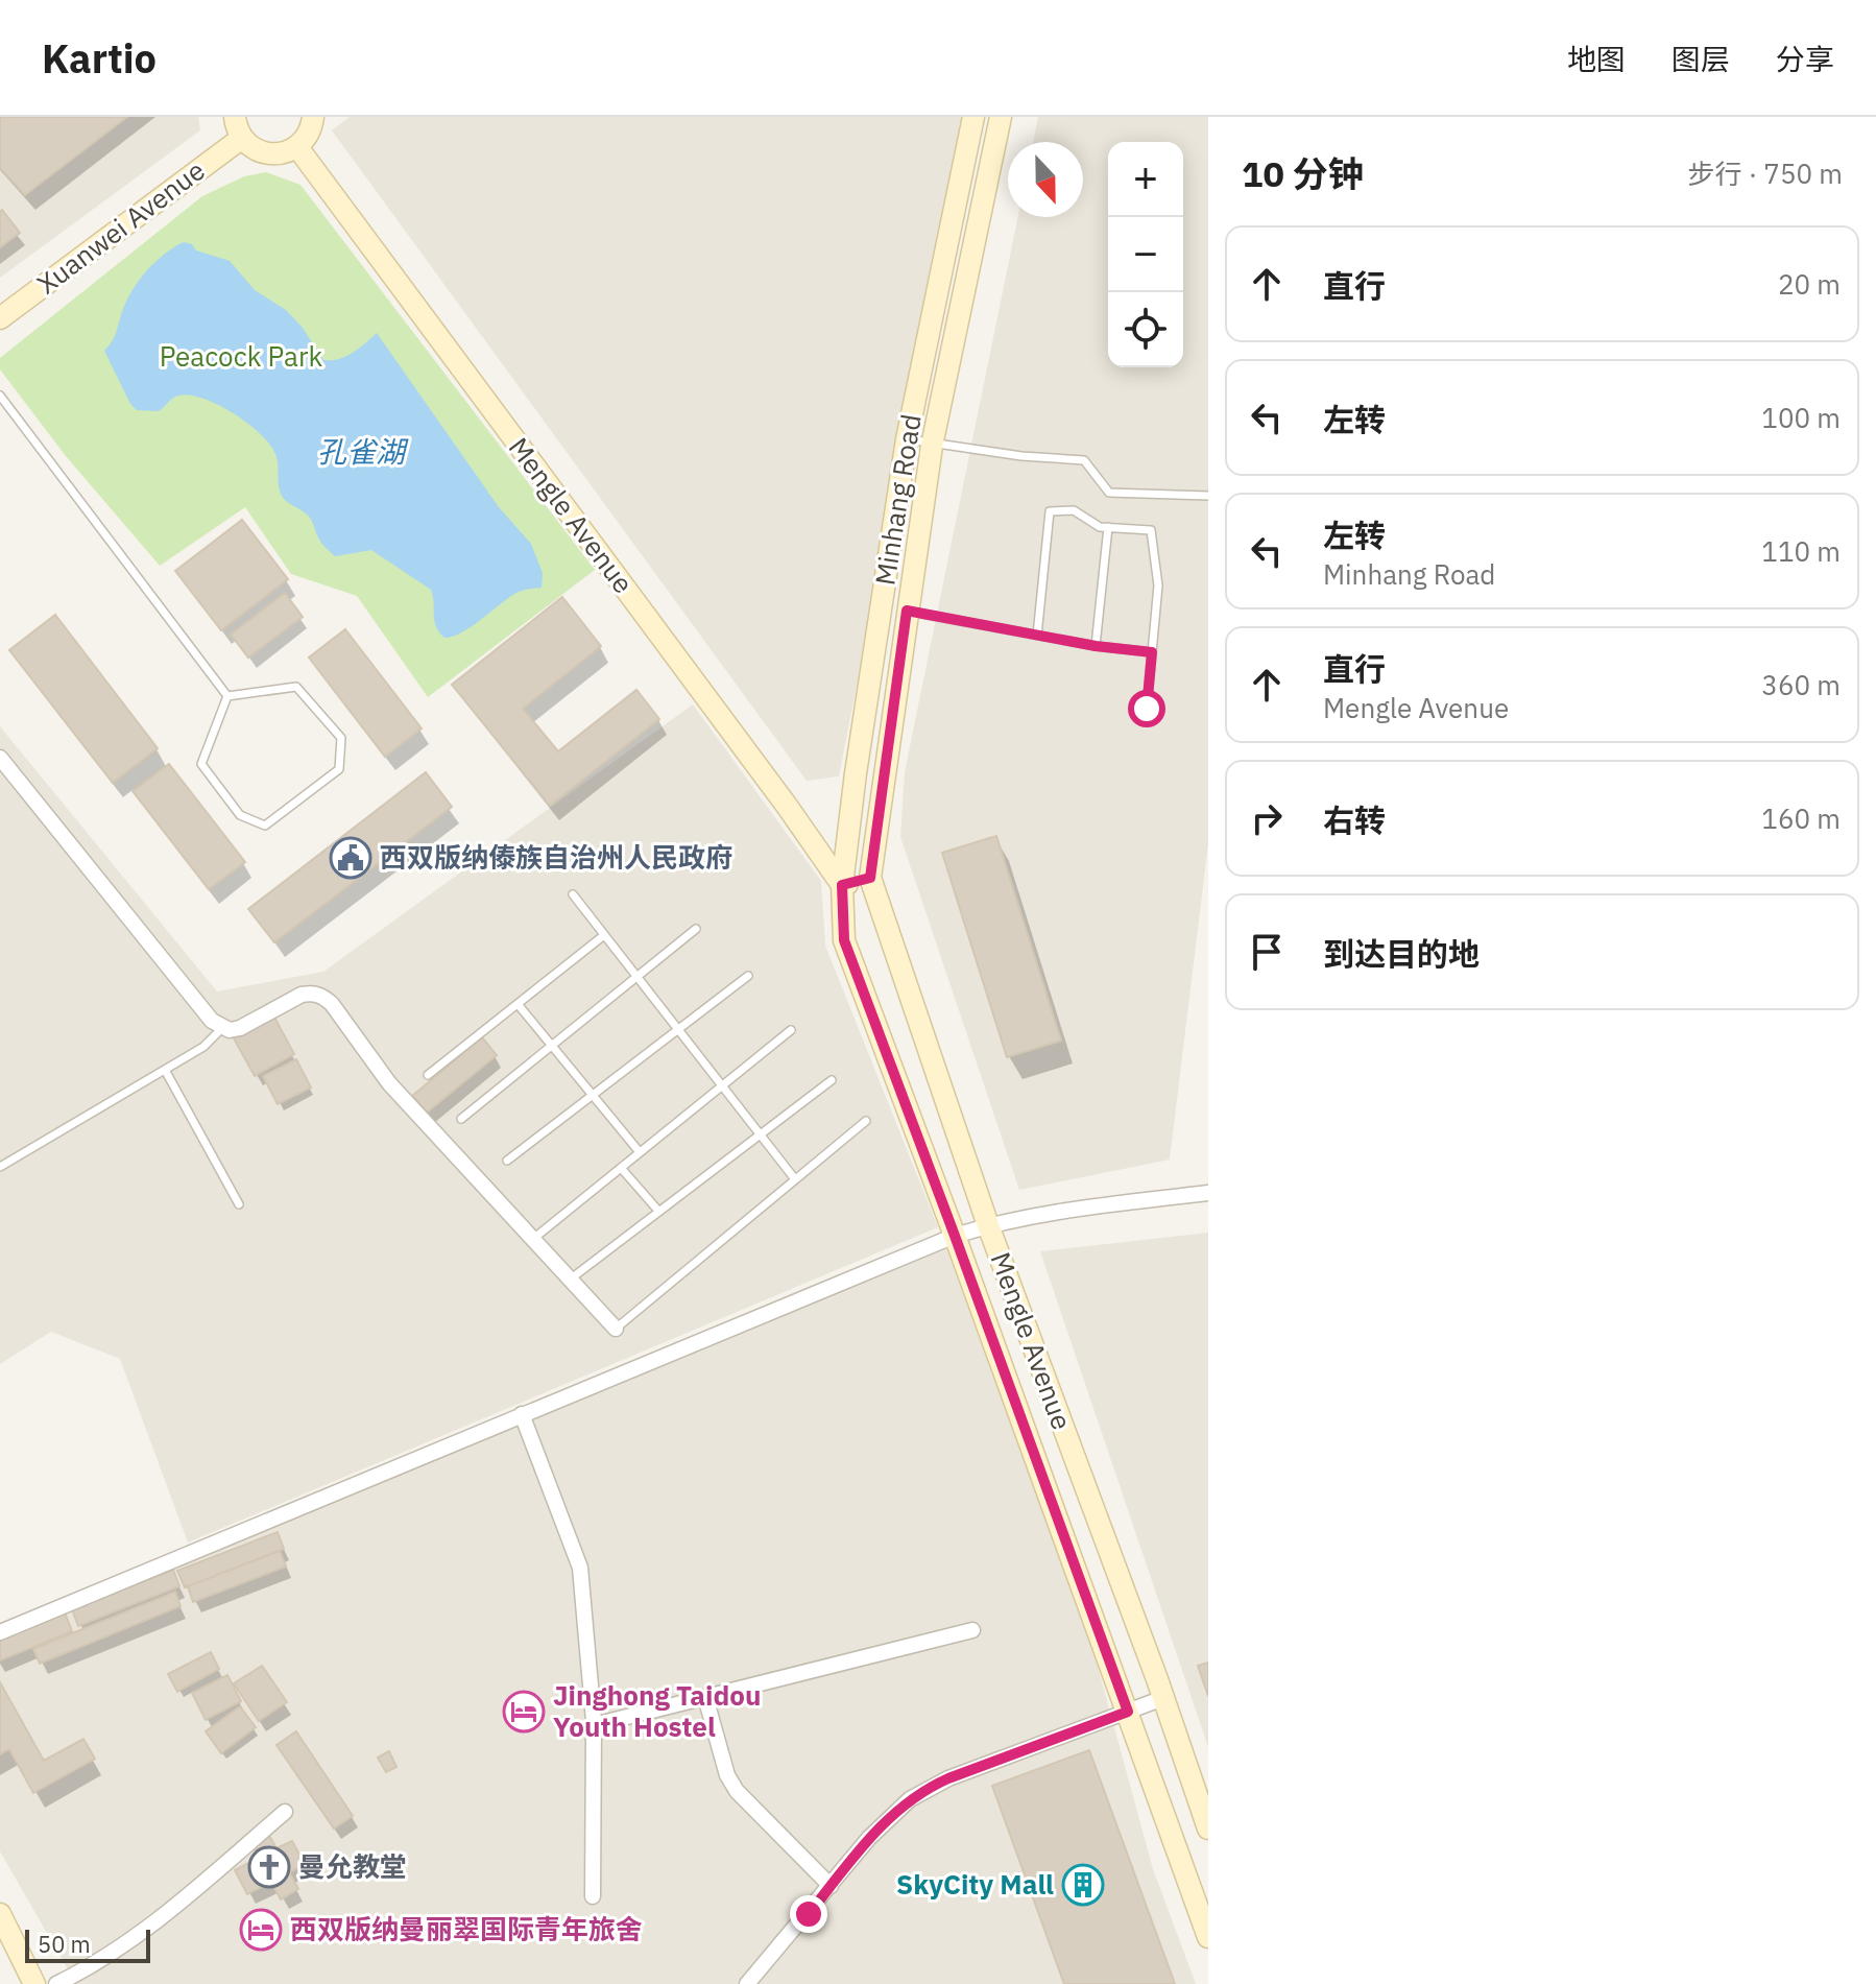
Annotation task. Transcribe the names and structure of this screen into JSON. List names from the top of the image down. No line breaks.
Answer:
{"streets":{"main road":["Xuanwei Avenue","Minhang Road","Mengle Avenue"]},"crossings":[["Minhang Road","Mengle Avenue"]],"water":["孔雀湖"],"parks":["Peacock Park"],"places":{"public building":["西双版纳傣族自治州人民政府"],"hotel":["Jinghong Taidou Youth Hostel","西双版纳曼丽翠国际青年旅舍"],"church":["曼允教堂"],"building":["SkyCity Mall"]},"scale_bar":"50 m","north":"bottom","page":{"header":"Kartio","nav":["地图","图层","分享"],"heading":["10 分钟","步行 · 750 m"],"map_buttons":["+","−"],"list":[["直行","20 m"],["左转","100 m"],["左转","Minhang Road","110 m"],["直行","Mengle Avenue","360 m"],["右转","160 m"],"到达目的地"],"scale":"50 m"}}
